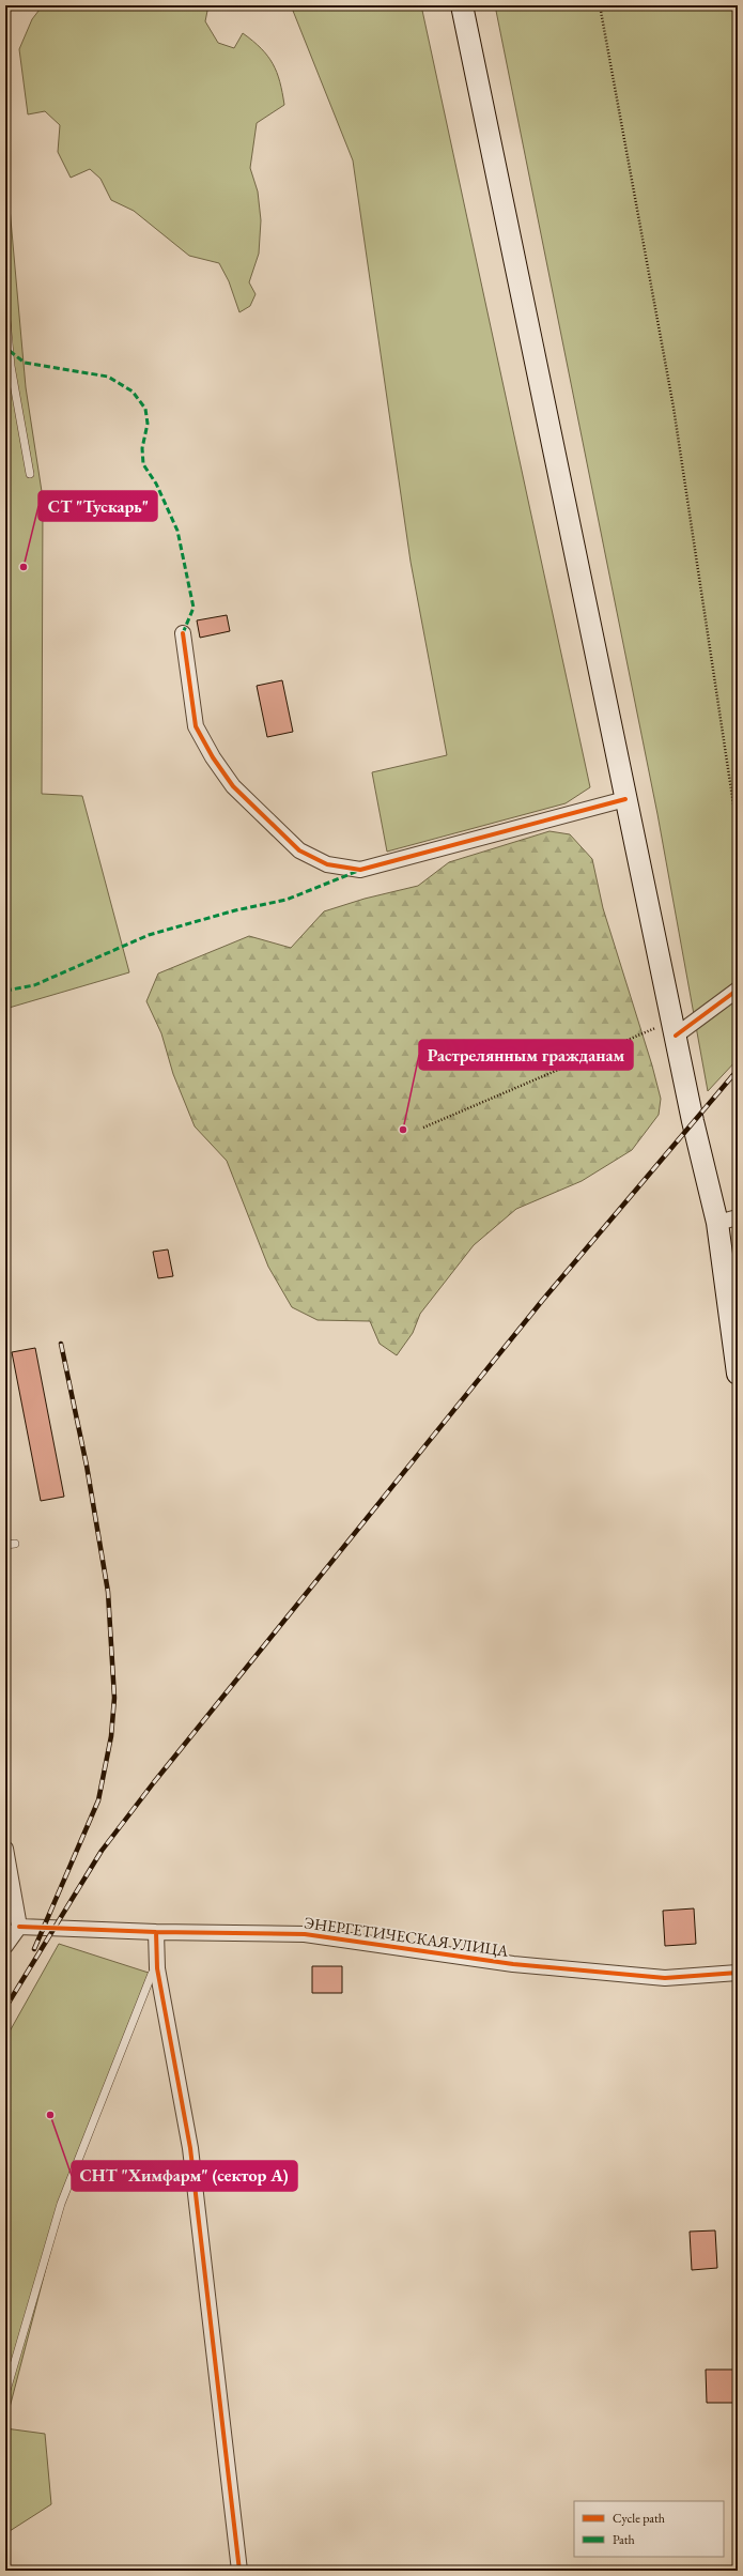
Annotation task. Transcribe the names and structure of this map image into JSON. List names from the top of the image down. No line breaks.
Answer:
{"streets":{"street":["ЭНЕРГЕТИЧЕСКАЯ УЛИЦА"]},"places":["СТ \"Тускарь\"","Растрелянным гражданам","СНТ \"Химфарм\" (сектор А)"],"legend":["Cycle path","Path"]}
